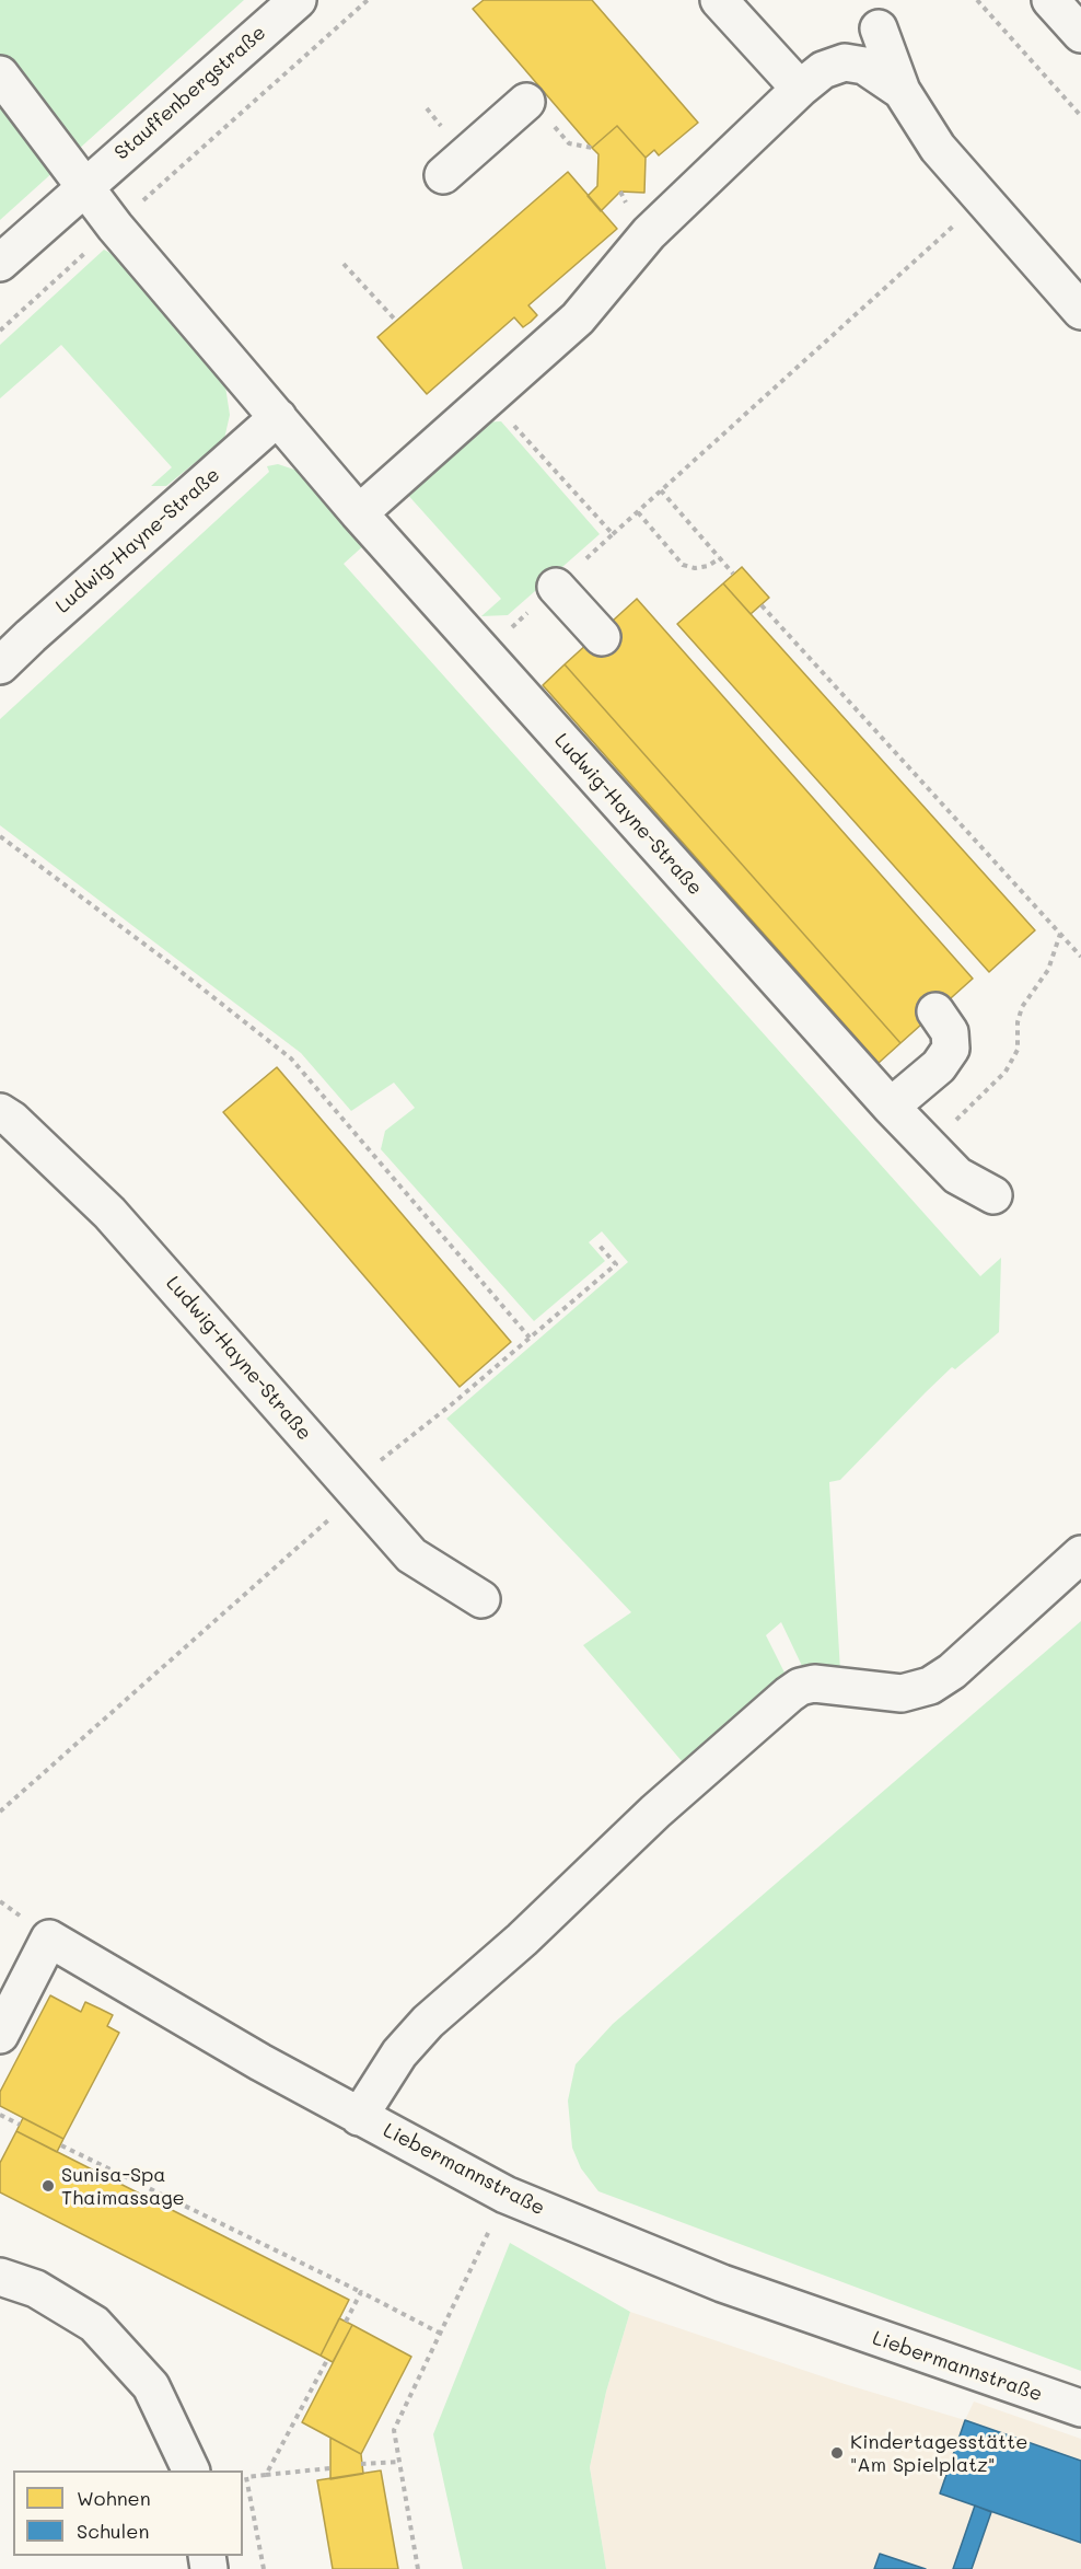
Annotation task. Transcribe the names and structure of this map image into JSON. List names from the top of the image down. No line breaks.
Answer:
{"streets":{"street":["Stauffenbergstraße","Ludwig-Hayne-Straße","Liebermannstraße"]},"crossings":[["Stauffenbergstraße","Ludwig-Hayne-Straße"]],"places":["Sunisa-Spa Thaimassage","Kindertagesstätte \"Am Spielplatz\""],"legend":["Wohnen","Schulen"]}
